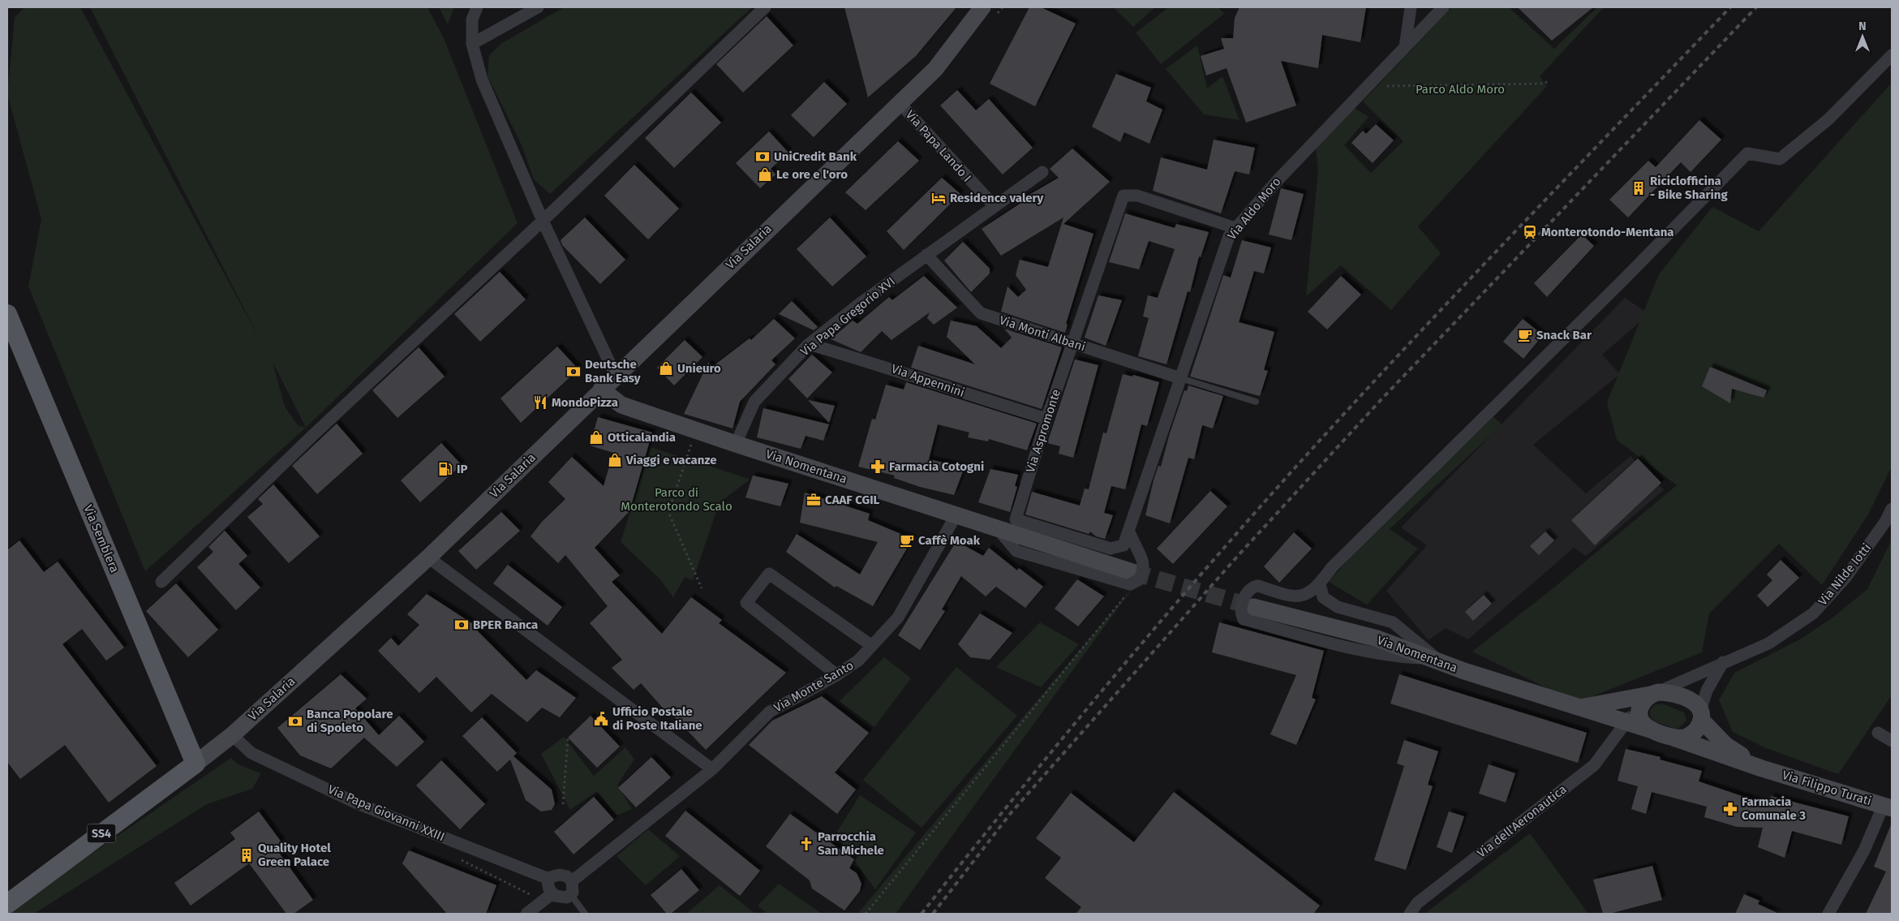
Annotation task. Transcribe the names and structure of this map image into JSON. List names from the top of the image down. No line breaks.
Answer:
{"streets":{"main road":["Via Salaria","Via Nomentana","Via Semblera","Via Filippo Turati","SS4"],"street":["Via Papa Lando I","Via Aldo Moro","Via Papa Gregorio XVI","Via Monti Albani","Via Appennini","Via Aspromonte","Via Nilde Iotti","Via Monte Santo","Via Papa Giovanni XXIII","Via dell'Aeronautica"]},"crossings":[["Via Papa Lando I","Via Salaria"],["Via Aldo Moro","Via Monti Albani"],["Via Aldo Moro","Via Aspromonte"],["Via Salaria","Via Nomentana"],["Via Salaria","Via Semblera"],["Via Salaria","Via Papa Giovanni XXIII"],["Via Papa Gregorio XVI","Via Monti Albani"],["Via Papa Gregorio XVI","Via Appennini"],["Via Papa Gregorio XVI","Via Nomentana"],["Via Monti Albani","Via Aspromonte"],["Via Appennini","Via Aspromonte"],["Via Nomentana","Via Nilde Iotti"],["Via Nomentana","Via Monte Santo"],["Via Nomentana","Via Filippo Turati"],["Via Nomentana","Via dell'Aeronautica"],["Via Nilde Iotti","Via Filippo Turati"],["Via Nilde Iotti","Via dell'Aeronautica"],["Via Monte Santo","Via Papa Giovanni XXIII"],["Via Filippo Turati","Via dell'Aeronautica"]],"parks":["Parco Aldo Moro","Parco di Monterotondo Scalo"],"places":{"bank":["UniCredit Bank","Deutsche Bank Easy","BPER Banca","Banca Popolare di Spoleto"],"shop":["Le ore e l'oro","Unieuro","Otticalandia","Viaggi e vacanze"],"building":["Riciclofficina - Bike Sharing","Quality Hotel Green Palace"],"hotel":["Residence valery"],"station":["Monterotondo-Mentana"],"cafe":["Snack Bar","Caffè Moak"],"restaurant":["MondoPizza"],"pharmacy":["Farmacia Cotogni","Farmacia Comunale 3"],"fuel station":["IP"],"office":["CAAF CGIL"],"public building":["Ufficio Postale di Poste Italiane"],"church":["Parrocchia San Michele"]},"north":"top"}
